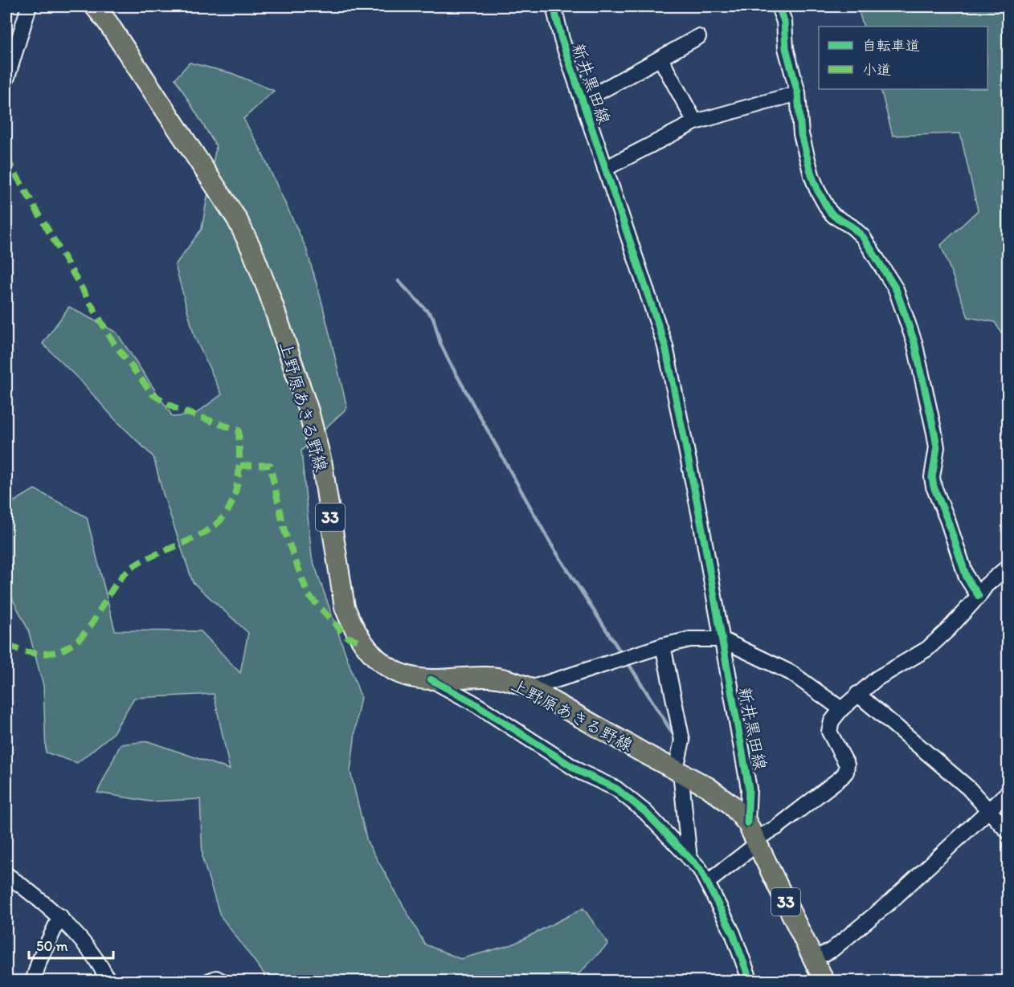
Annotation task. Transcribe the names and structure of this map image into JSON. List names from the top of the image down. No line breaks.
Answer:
{"streets":{"main road":["上野原あきる野線","33"],"street":["新井黒田線"]},"crossings":[["新井黒田線","上野原あきる野線"]],"legend":["自転車道","小道"],"scale_bar":"50 m"}
